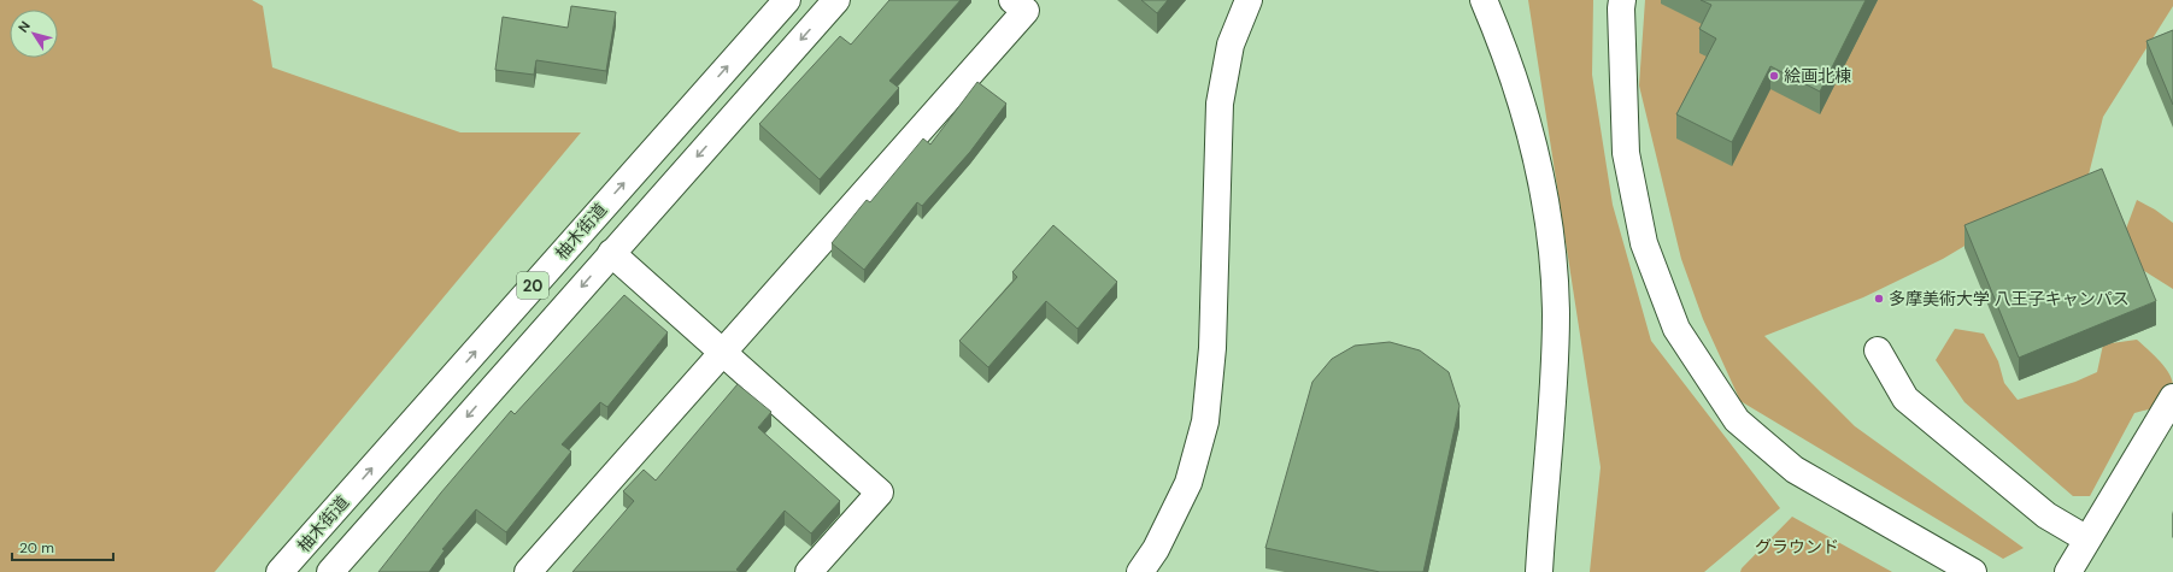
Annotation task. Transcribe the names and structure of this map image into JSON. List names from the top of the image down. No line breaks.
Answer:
{"streets":{"street":["柚木街道","20"]},"parks":["グラウンド"],"places":["絵画北棟","多摩美術大学 八王子キャンパス"],"scale_bar":"20 m","north":"top left"}
